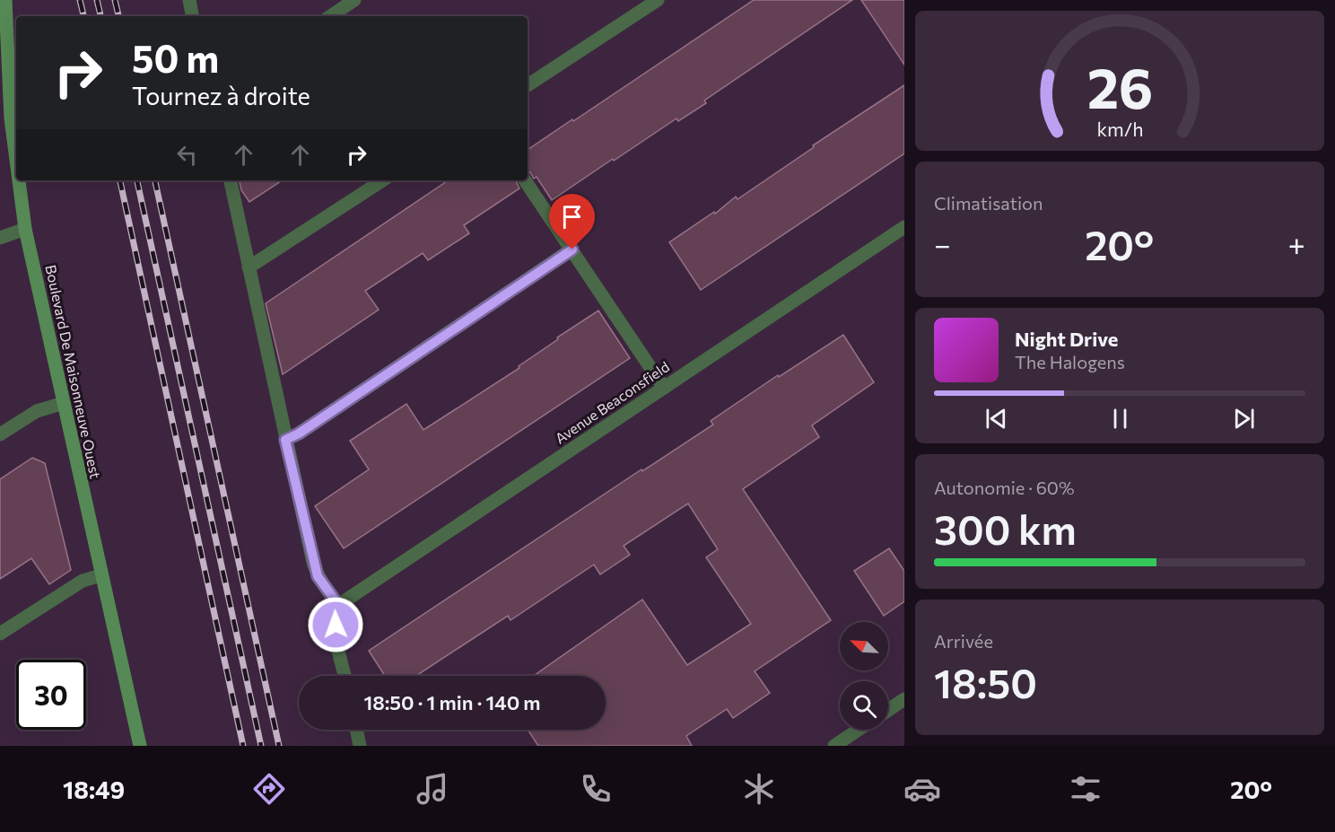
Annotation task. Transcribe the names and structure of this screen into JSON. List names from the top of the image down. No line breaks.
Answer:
{"streets":{"street":["Boulevard De Maisonneuve Ouest","Avenue Beaconsfield"]},"north":"top left","page":{"turn":["50 m","Tournez à droite"],"tile":["Climatisation",["Autonomie · 60%","300 km"],["Arrivée","18:50"]],"heat":["−","20°","+"],"song":["Night Drive","The Halogens"],"limit":"30","trip":"18:50 · 1 min · 140 m","tabs":["18:49","20°"],"gauge":["26","km/h"]}}
